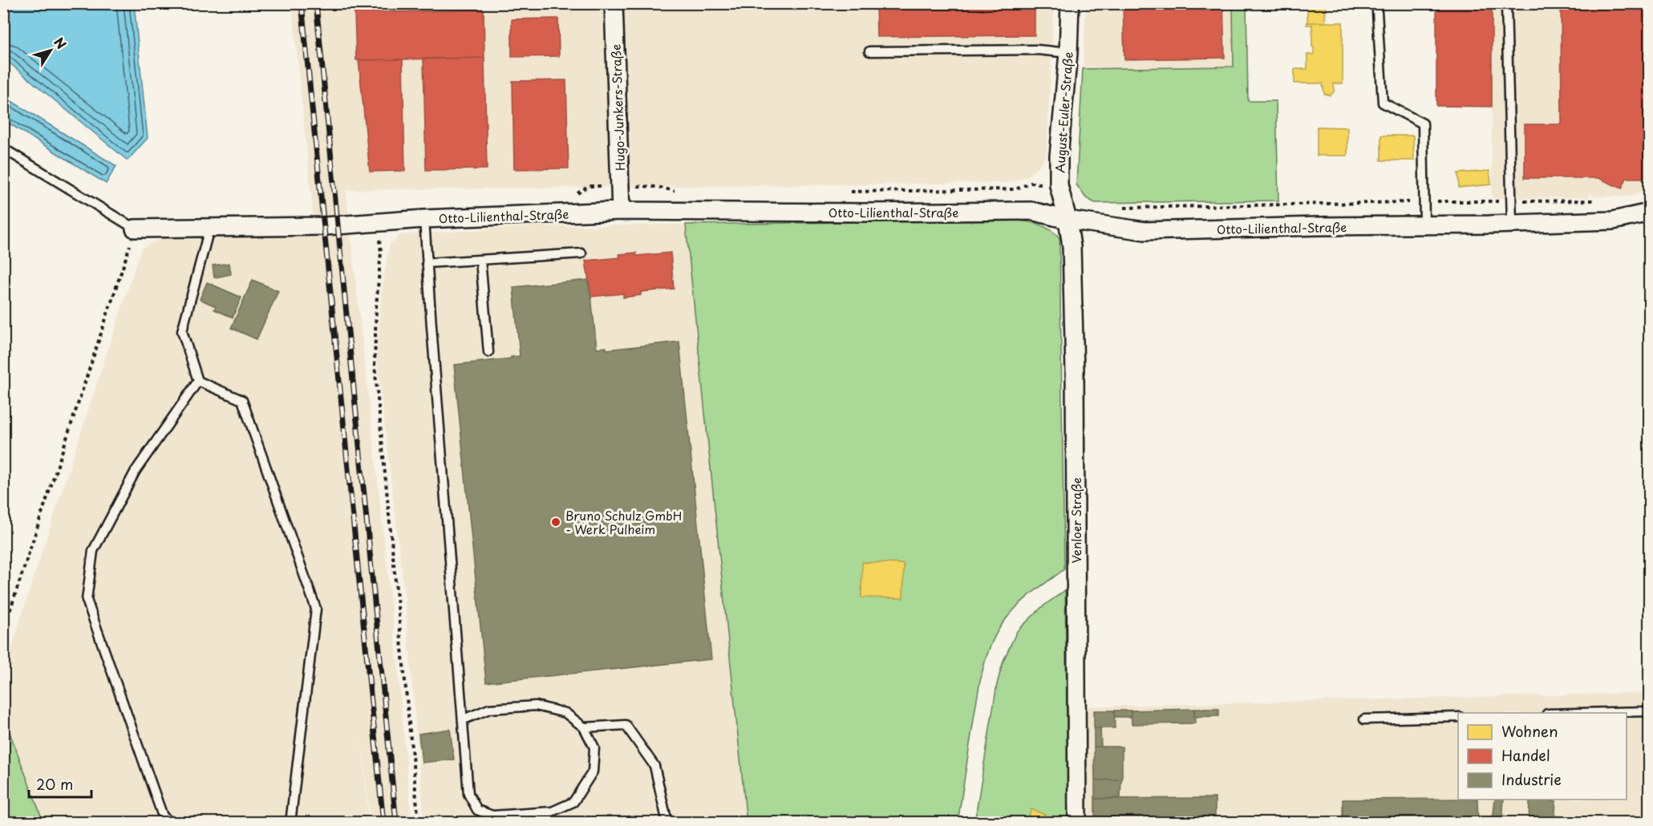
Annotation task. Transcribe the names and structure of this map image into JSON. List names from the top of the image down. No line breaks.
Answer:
{"streets":{"street":["Hugo-Junkers-Straße","August-Euler-Straße","Otto-Lilienthal-Straße","Venloer Straße"]},"crossings":[["Hugo-Junkers-Straße","Otto-Lilienthal-Straße"],["August-Euler-Straße","Otto-Lilienthal-Straße"],["August-Euler-Straße","Venloer Straße"],["Otto-Lilienthal-Straße","Venloer Straße"]],"places":["Bruno Schulz GmbH - Werk Pulheim"],"legend":["Wohnen","Handel","Industrie"],"scale_bar":"20 m","north":"top right"}
